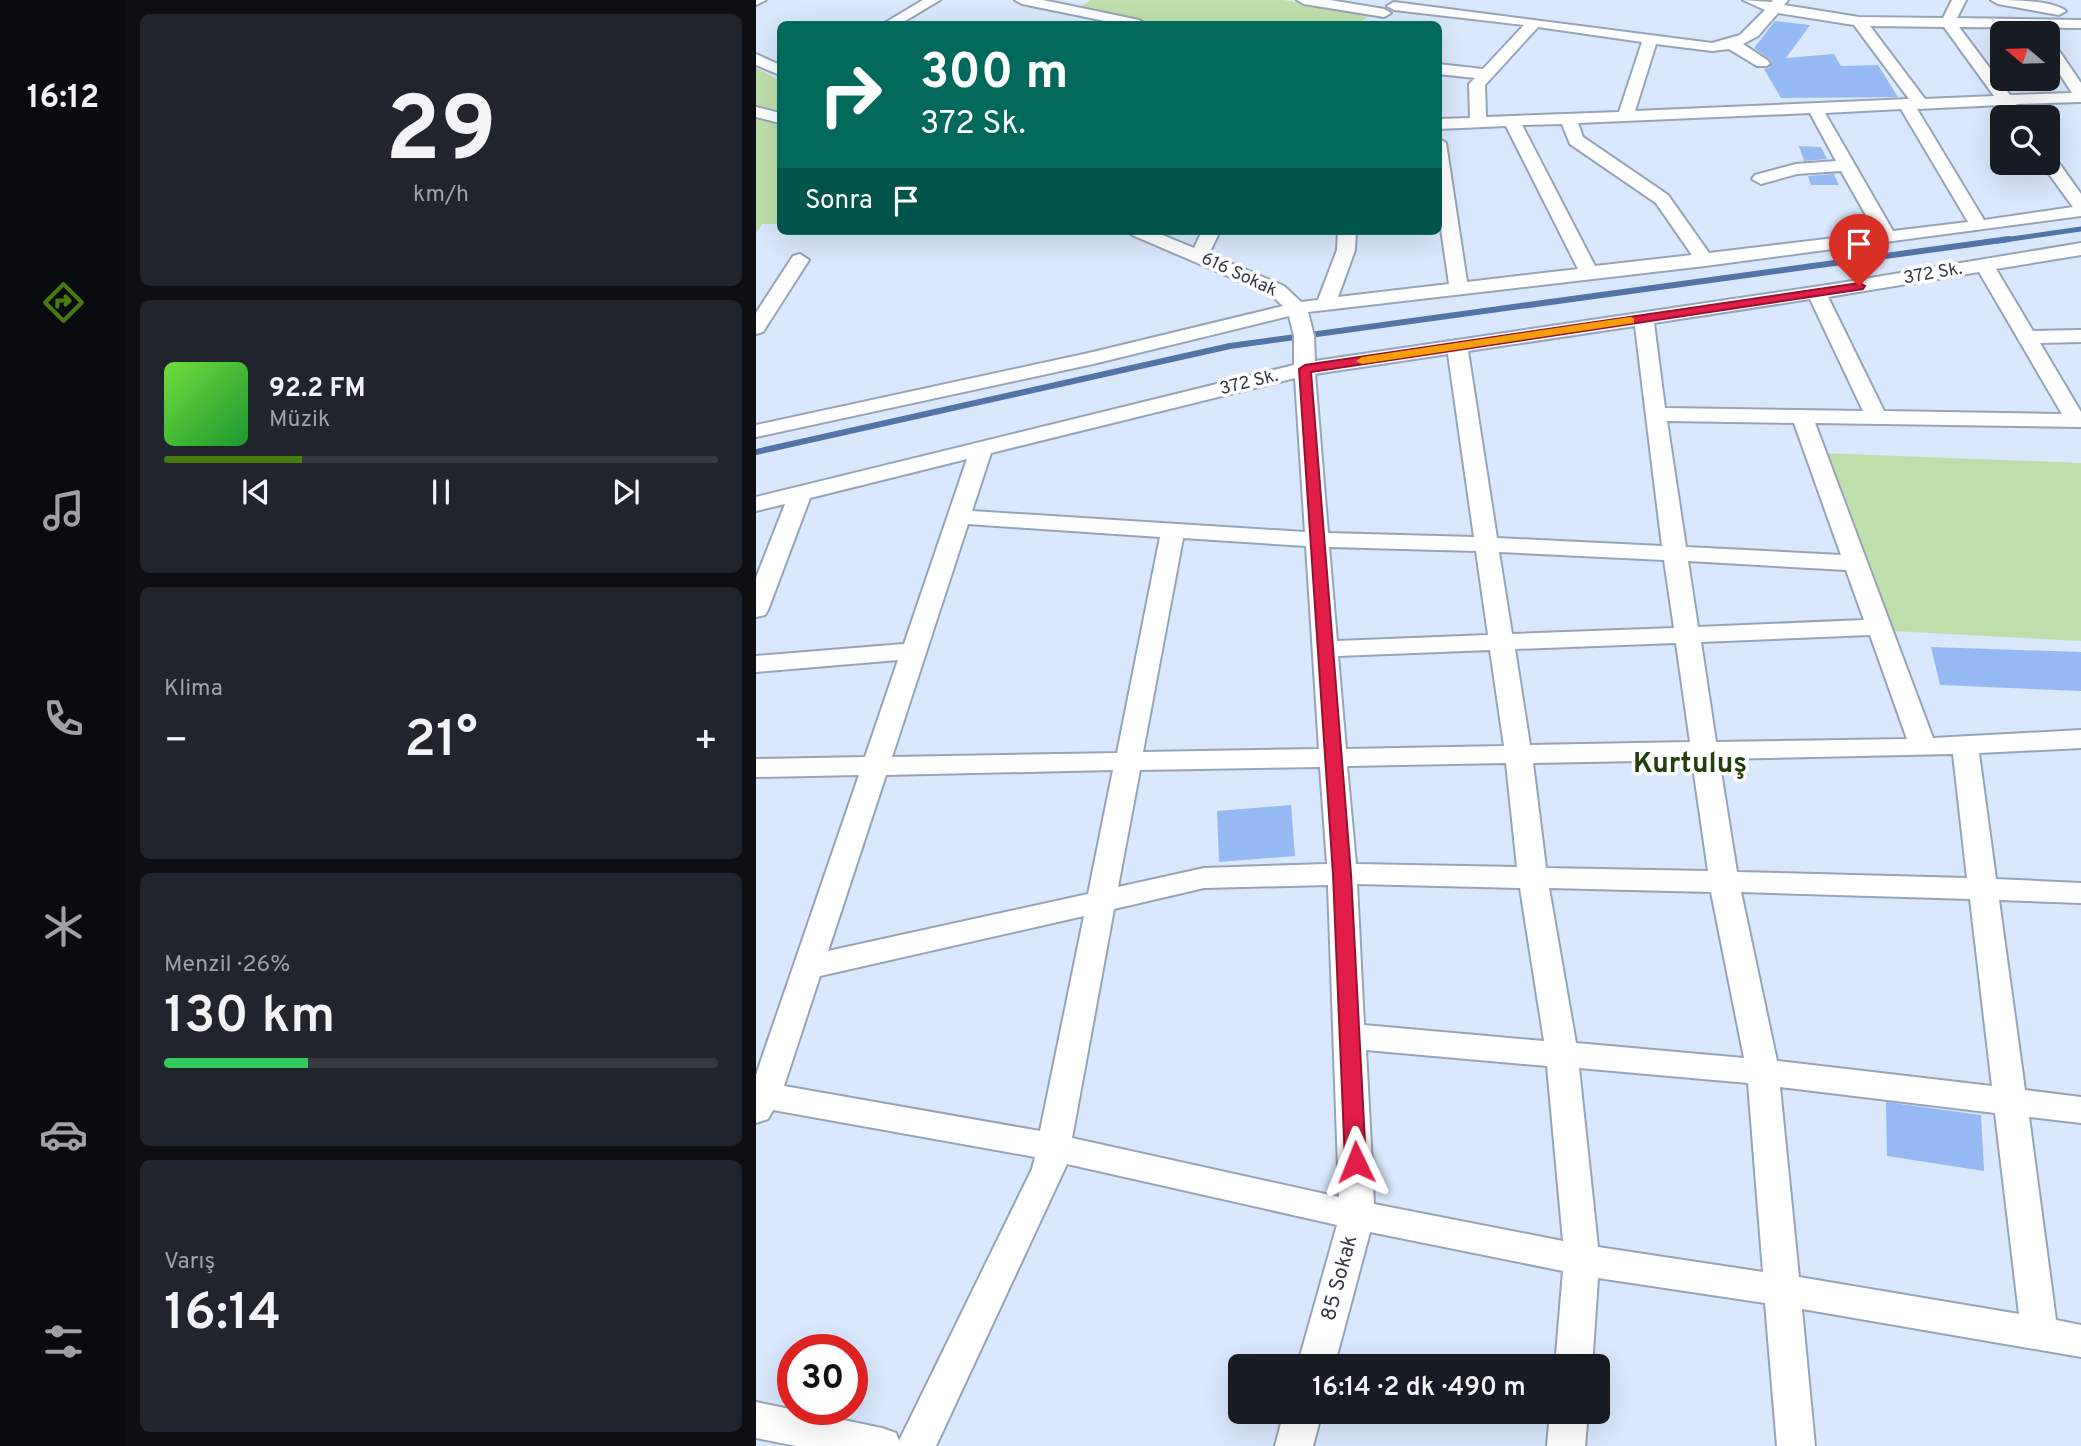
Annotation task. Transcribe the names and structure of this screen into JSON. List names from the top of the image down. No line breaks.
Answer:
{"streets":{"street":["372 Sk.","616 Sokak","85 Sokak"]},"crossings":[["372 Sk.","85 Sokak"],["616 Sokak","85 Sokak"]],"districts":["Kurtuluş"],"north":"left","page":{"tabs":"16:12","tile":[["29","km/h"],"Klima",["Menzil · 26%","130 km"],["Varış","16:14"]],"turn":["300 m","372 Sk."],"then":"Sonra","song":["92.2 FM","Müzik"],"heat":["−","21°","+"],"limit":"30","trip":"16:14 · 2 dk · 490 m"}}
